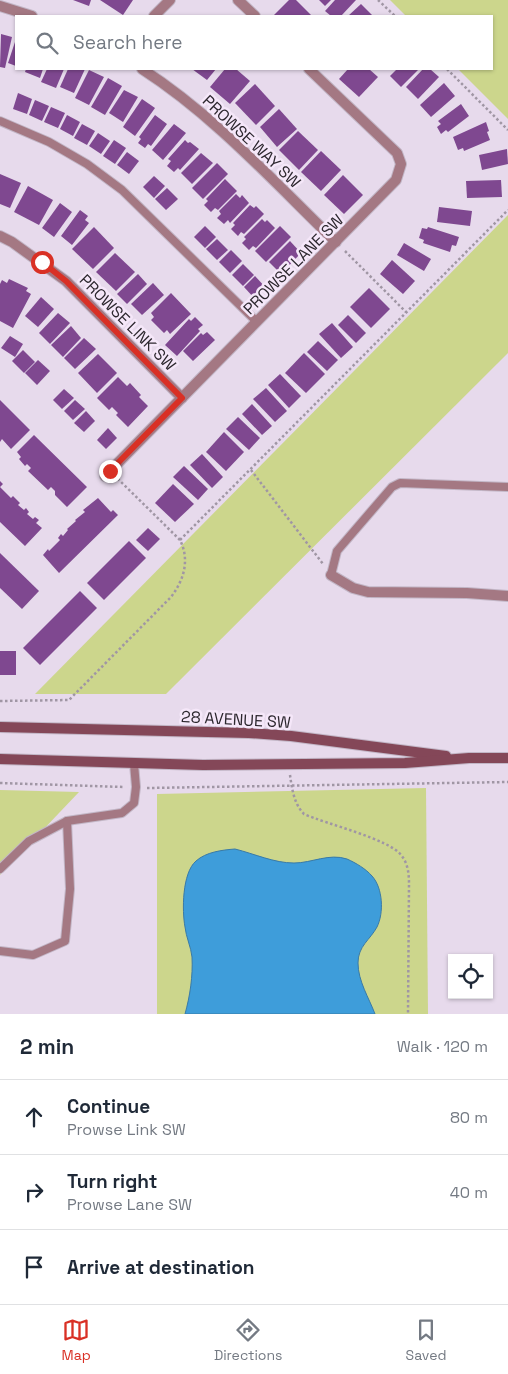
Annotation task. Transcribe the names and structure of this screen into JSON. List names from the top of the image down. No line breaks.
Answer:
{"streets":{"main road":["28 AVENUE SW"],"street":["PROWSE WAY SW","PROWSE LANE SW","PROWSE LINK SW"]},"crossings":[["PROWSE WAY SW","PROWSE LANE SW"],["PROWSE LANE SW","PROWSE LINK SW"]],"page":{"search":"Search here","heading":["2 min","Walk · 120 m"],"list":[["Continue","Prowse Link SW","80 m"],["Turn right","Prowse Lane SW","40 m"],"Arrive at destination"],"nav":["Map","Directions","Saved"]}}
